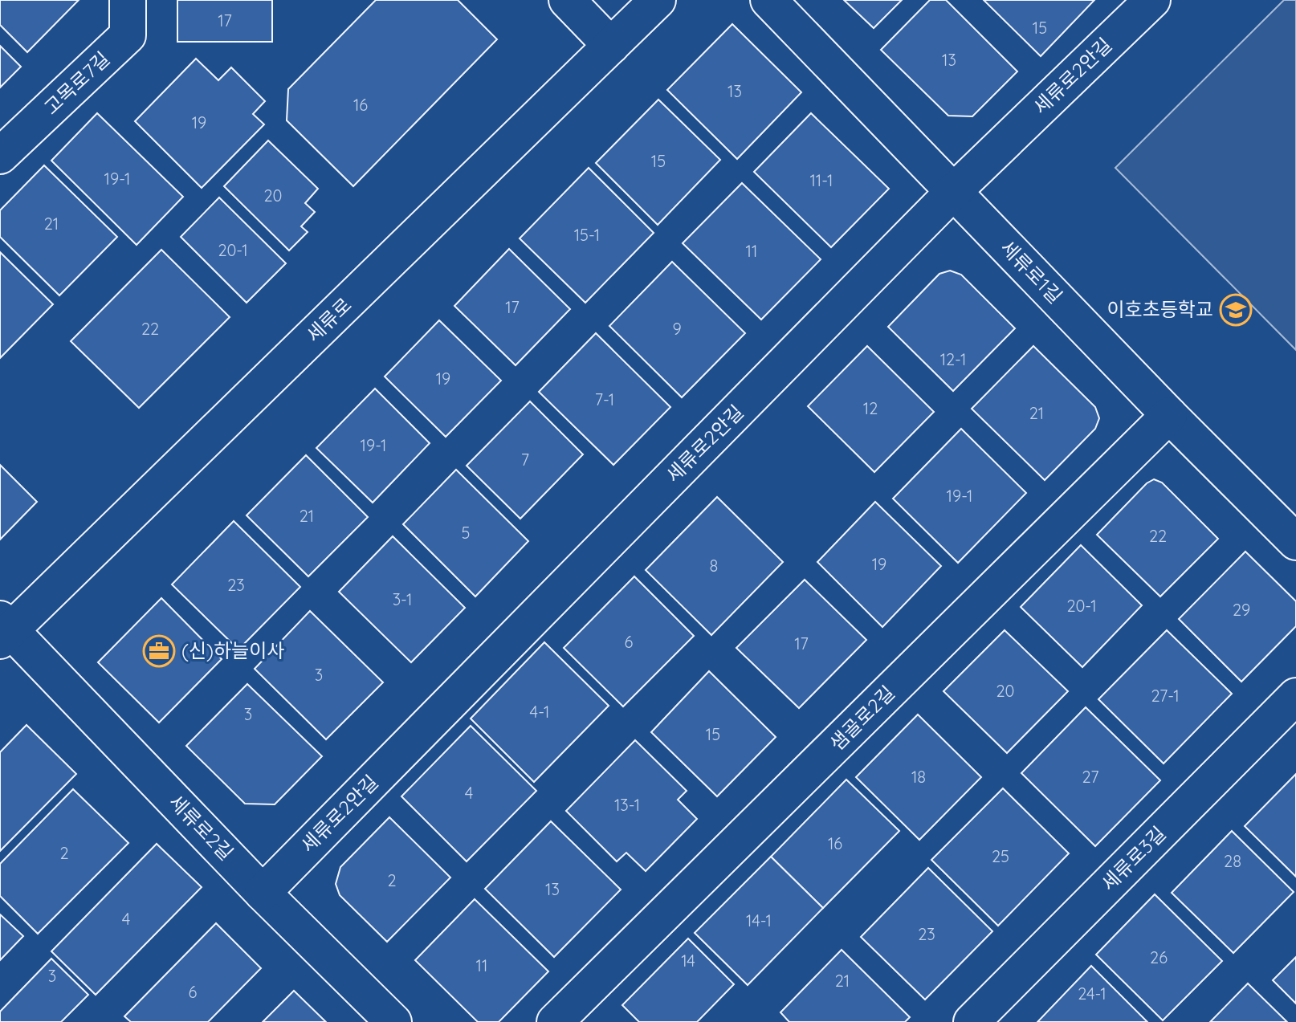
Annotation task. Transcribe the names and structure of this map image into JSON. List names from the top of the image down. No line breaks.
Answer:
{"streets":{"street":["세류로2안길","고목로7길","세류로1길","세류로","샘골로2길","세류로2길","세류로3길"]},"crossings":[["세류로2안길","세류로1길"],["세류로2안길","세류로2길"],["세류로1길","샘골로2길"],["세류로","세류로2길"]],"places":{"school or university":["이호초등학교"],"office":["(신)하늘이사"]},"house_numbers":["17","15","13","13","16","19","15","19-1","11-1","20","21","15-1","20-1","11","17","22","9","12-1","19","7-1","12","21","19-1","7","19-1","21","5","22","19","8","23","3-1","20-1","29","6","17","3","20","27-1","4-1","3","15","18","27","4","13-1","16","2","25","28","2","13","4","14-1","23","26","14","11","3","21","6","24-1"]}
